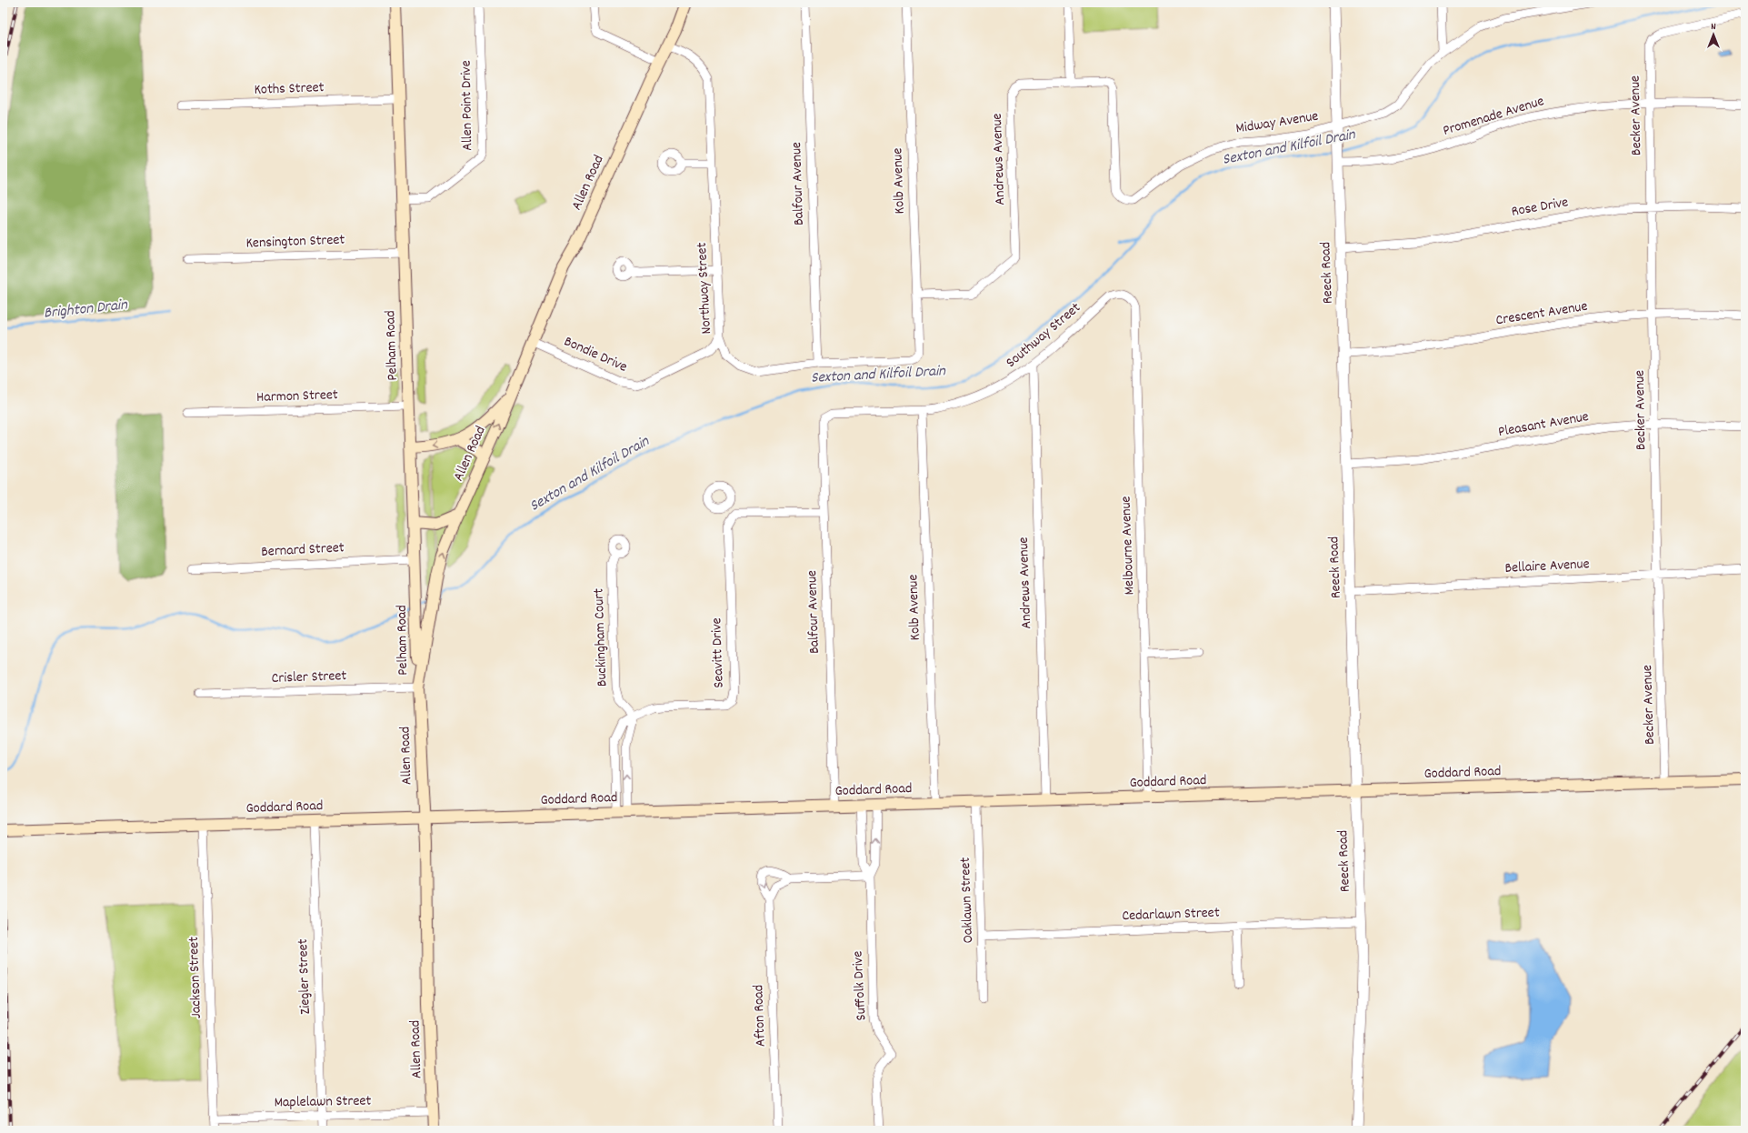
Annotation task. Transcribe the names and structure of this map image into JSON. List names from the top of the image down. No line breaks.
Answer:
{"streets":{"main road":["Allen Road","Pelham Road","Goddard Road"],"street":["Koths Street","Allen Point Drive","Becker Avenue","Promenade Avenue","Midway Avenue","Andrews Avenue","Kolb Avenue","Balfour Avenue","Rose Drive","Kensington Street","Reeck Road","Northway Street","Crescent Avenue","Southway Street","Bondie Drive","Harmon Street","Pleasant Avenue","Melbourne Avenue","Bernard Street","Bellaire Avenue","Buckingham Court","Seavitt Drive","Crisler Street","Oaklawn Street","Cedarlawn Street","Ziegler Street","Jackson Street","Suffolk Drive","Afton Road","Maplelawn Street"]},"crossings":[["Koths Street","Pelham Road"],["Allen Point Drive","Pelham Road"],["Becker Avenue","Promenade Avenue"],["Becker Avenue","Rose Drive"],["Becker Avenue","Crescent Avenue"],["Becker Avenue","Pleasant Avenue"],["Becker Avenue","Bellaire Avenue"],["Becker Avenue","Goddard Road"],["Promenade Avenue","Reeck Road"],["Midway Avenue","Andrews Avenue"],["Midway Avenue","Reeck Road"],["Andrews Avenue","Kolb Avenue"],["Andrews Avenue","Southway Street"],["Andrews Avenue","Goddard Road"],["Kolb Avenue","Northway Street"],["Kolb Avenue","Southway Street"],["Kolb Avenue","Goddard Road"],["Allen Road","Northway Street"],["Allen Road","Pelham Road"],["Allen Road","Bondie Drive"],["Allen Road","Crisler Street"],["Allen Road","Goddard Road"],["Allen Road","Maplelawn Street"],["Balfour Avenue","Northway Street"],["Balfour Avenue","Southway Street"],["Balfour Avenue","Goddard Road"],["Rose Drive","Reeck Road"],["Kensington Street","Pelham Road"],["Reeck Road","Crescent Avenue"],["Reeck Road","Pleasant Avenue"],["Reeck Road","Bellaire Avenue"],["Reeck Road","Goddard Road"],["Reeck Road","Cedarlawn Street"],["Northway Street","Bondie Drive"],["Southway Street","Melbourne Avenue"],["Pelham Road","Harmon Street"],["Pelham Road","Bernard Street"],["Pelham Road","Crisler Street"],["Melbourne Avenue","Goddard Road"],["Buckingham Court","Seavitt Drive"],["Goddard Road","Oaklawn Street"],["Goddard Road","Ziegler Street"],["Goddard Road","Jackson Street"],["Goddard Road","Suffolk Drive"],["Oaklawn Street","Cedarlawn Street"],["Ziegler Street","Maplelawn Street"],["Jackson Street","Maplelawn Street"]],"water":["Sexton and Kilfoil Drain","Brighton Drain"],"north":"top"}
